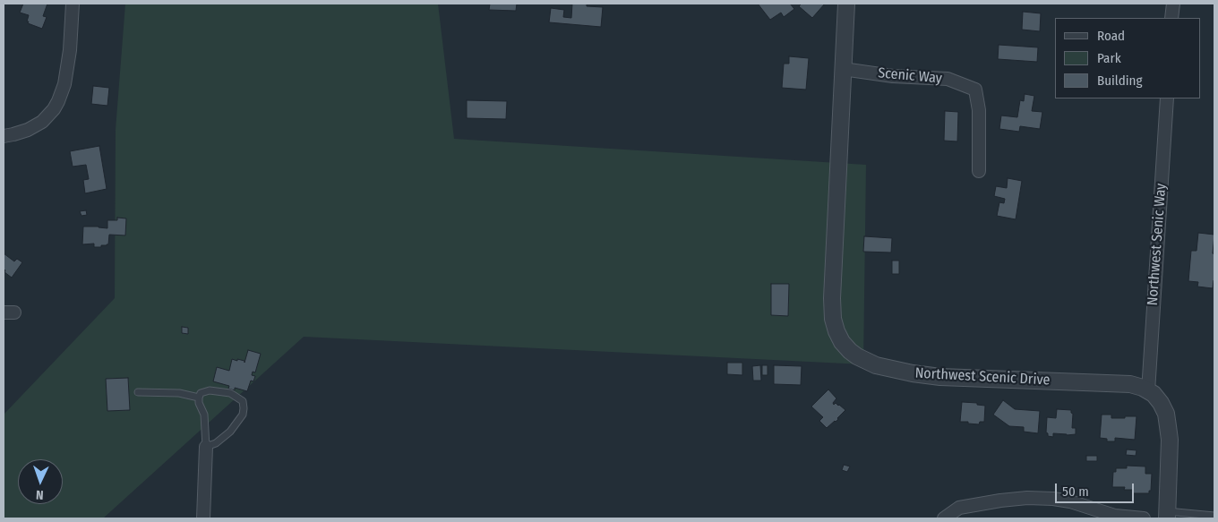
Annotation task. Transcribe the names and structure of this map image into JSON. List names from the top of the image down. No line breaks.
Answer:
{"streets":{"street":["Scenic Way","Northwest Senic Way","Northwest Scenic Drive"]},"crossings":[["Scenic Way","Northwest Scenic Drive"],["Northwest Senic Way","Northwest Scenic Drive"]],"legend":["Road","Park","Building"],"scale_bar":"50 m","north":"bottom"}
